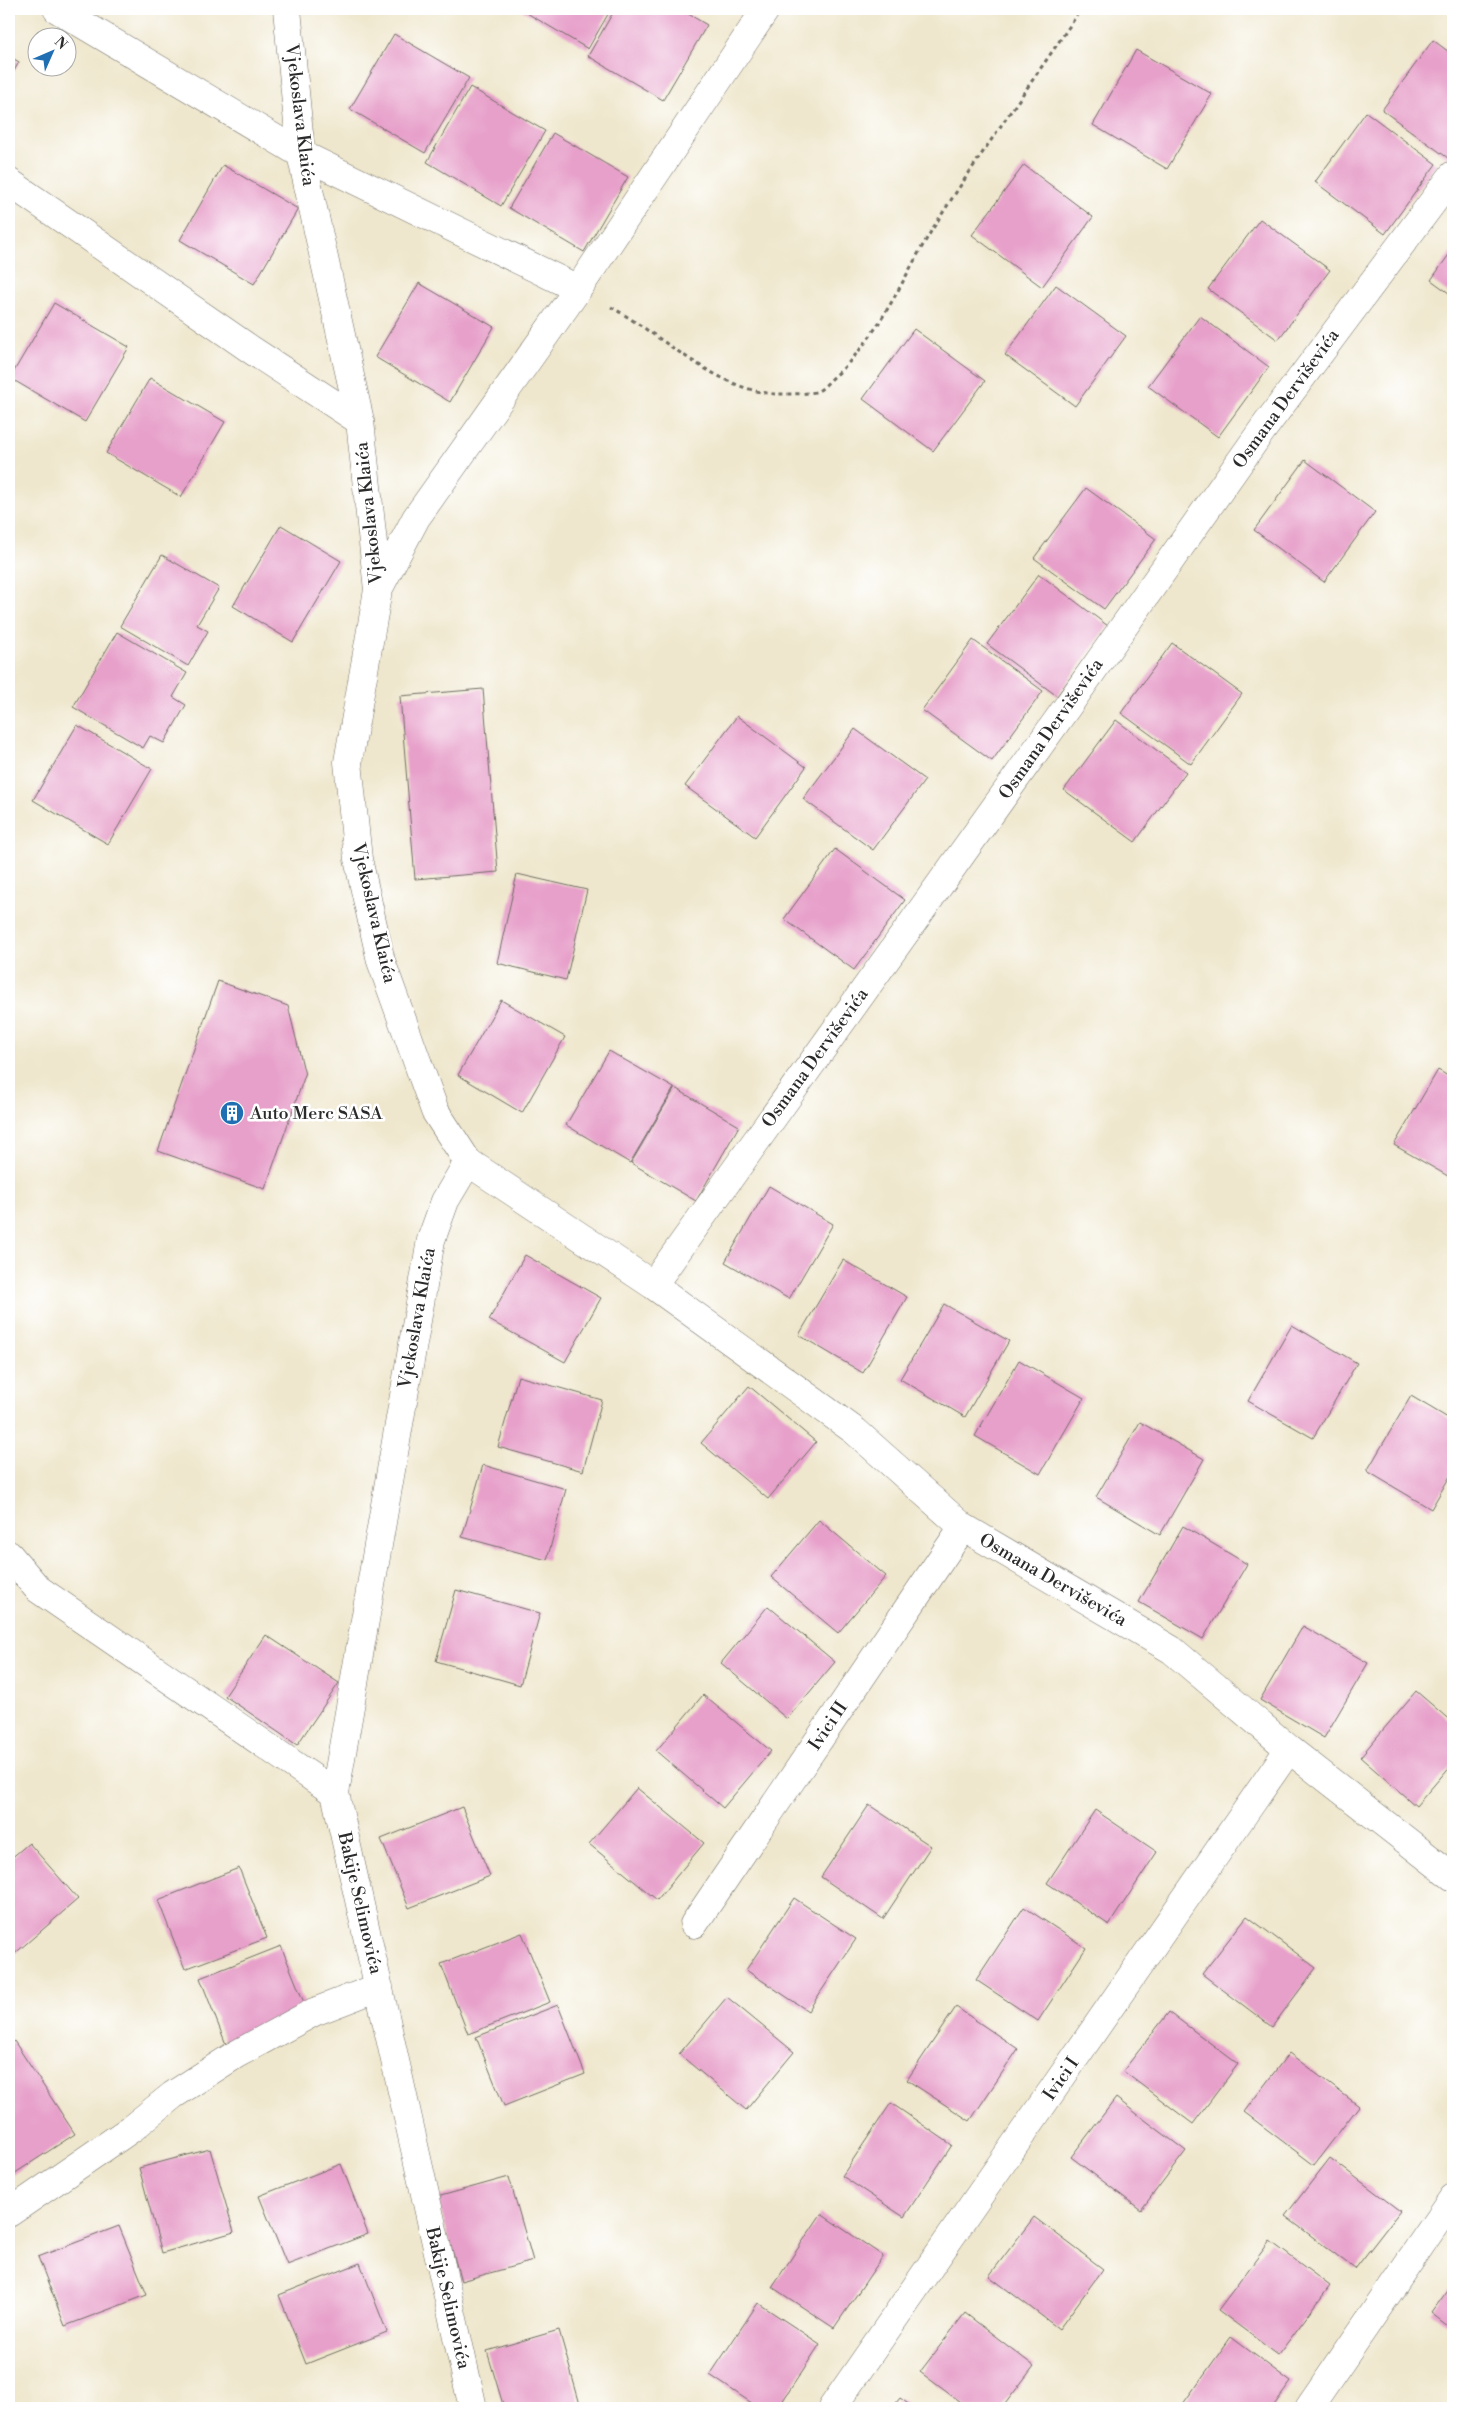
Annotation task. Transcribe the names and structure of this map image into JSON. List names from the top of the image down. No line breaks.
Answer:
{"streets":{"street":["Vjekoslava Klaića","Osmana Derviševića","Ivici II","Bakije Selimovića","Ivici I"]},"crossings":[["Vjekoslava Klaića","Osmana Derviševića"],["Vjekoslava Klaića","Bakije Selimovića"],["Osmana Derviševića","Ivici II"],["Osmana Derviševića","Ivici I"]],"places":{"building":["Auto Merc SASA"]},"north":"top right"}
